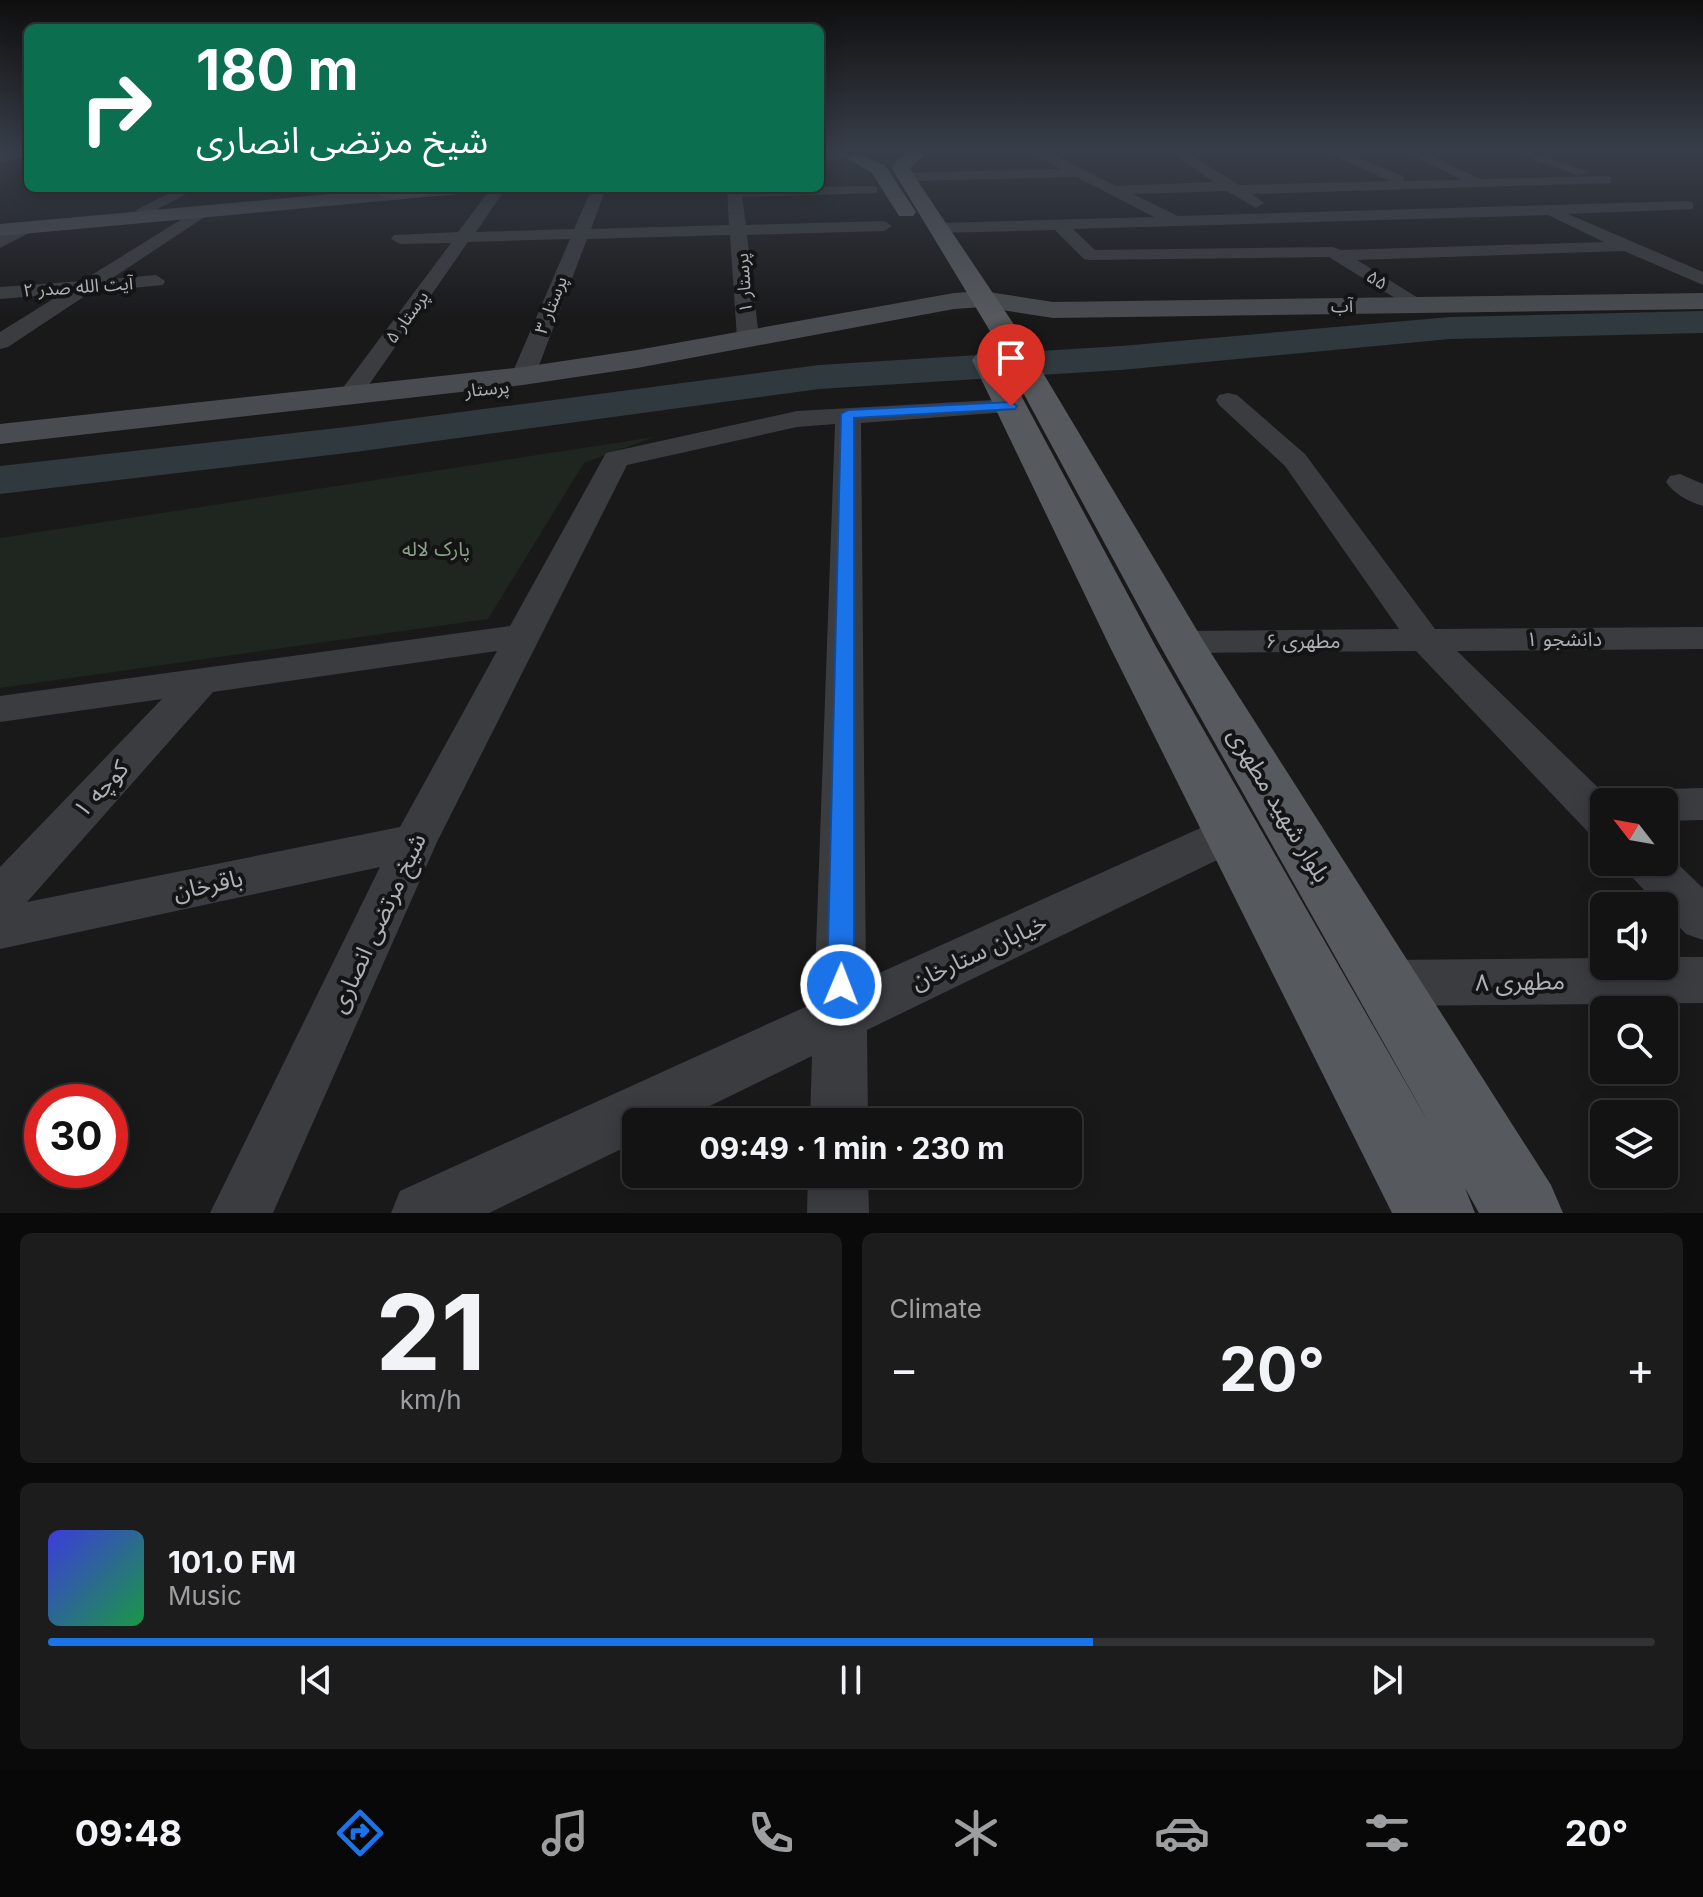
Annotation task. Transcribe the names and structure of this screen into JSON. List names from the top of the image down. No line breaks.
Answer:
{"streets":{"main road":["بلوار شهید مطهری"],"street":["۵۵","پرستار ۱","آیت الله صدر ۲","پرستار ۳","آب","پرستار ۵","پرستار","دانشجو ۱","مطهری ۶","کوچه ۱","باقرخان","شیخ مرتضی انصاری","خیابان ستارخان","مطهری ۸"]},"crossings":[["۵۵","آب"],["پرستار ۱","پرستار"],["پرستار ۳","پرستار"],["آب","پرستار"],["پرستار ۵","پرستار"],["دانشجو ۱","مطهری ۶"],["مطهری ۶","بلوار شهید مطهری"],["بلوار شهید مطهری","شیخ مرتضی انصاری"],["بلوار شهید مطهری","مطهری ۸"],["باقرخان","شیخ مرتضی انصاری"]],"parks":["پارک لاله"],"north":"top left","page":{"turn":["180 m","شیخ مرتضی انصاری"],"limit":"30","trip":"09:49 · 1 min · 230 m","tile":[["21","km/h"],"Climate"],"heat":["−","20°","+"],"song":["101.0 FM","Music"],"tabs":["09:48","20°"]}}
